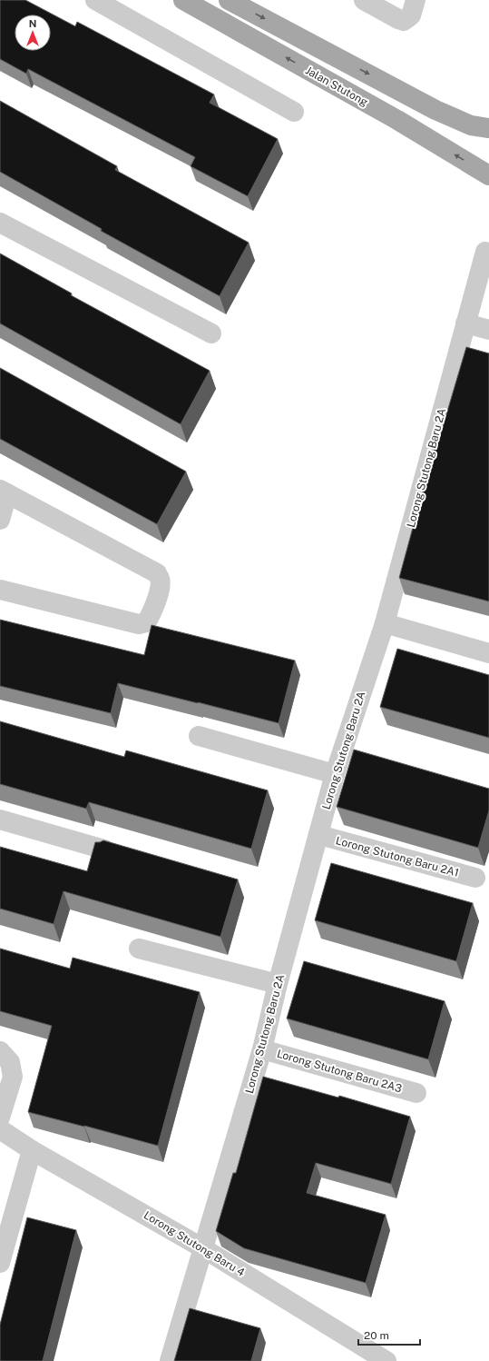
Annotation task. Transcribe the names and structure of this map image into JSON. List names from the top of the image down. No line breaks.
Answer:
{"streets":{"main road":["Jalan Stutong"],"street":["Lorong Stutong Baru 2A","Lorong Stutong Baru 2A1","Lorong Stutong Baru 2A3","Lorong Stutong Baru 4"]},"crossings":[["Lorong Stutong Baru 2A","Lorong Stutong Baru 2A1"],["Lorong Stutong Baru 2A","Lorong Stutong Baru 2A3"],["Lorong Stutong Baru 2A","Lorong Stutong Baru 4"]],"scale_bar":"20 m","north":"top"}
